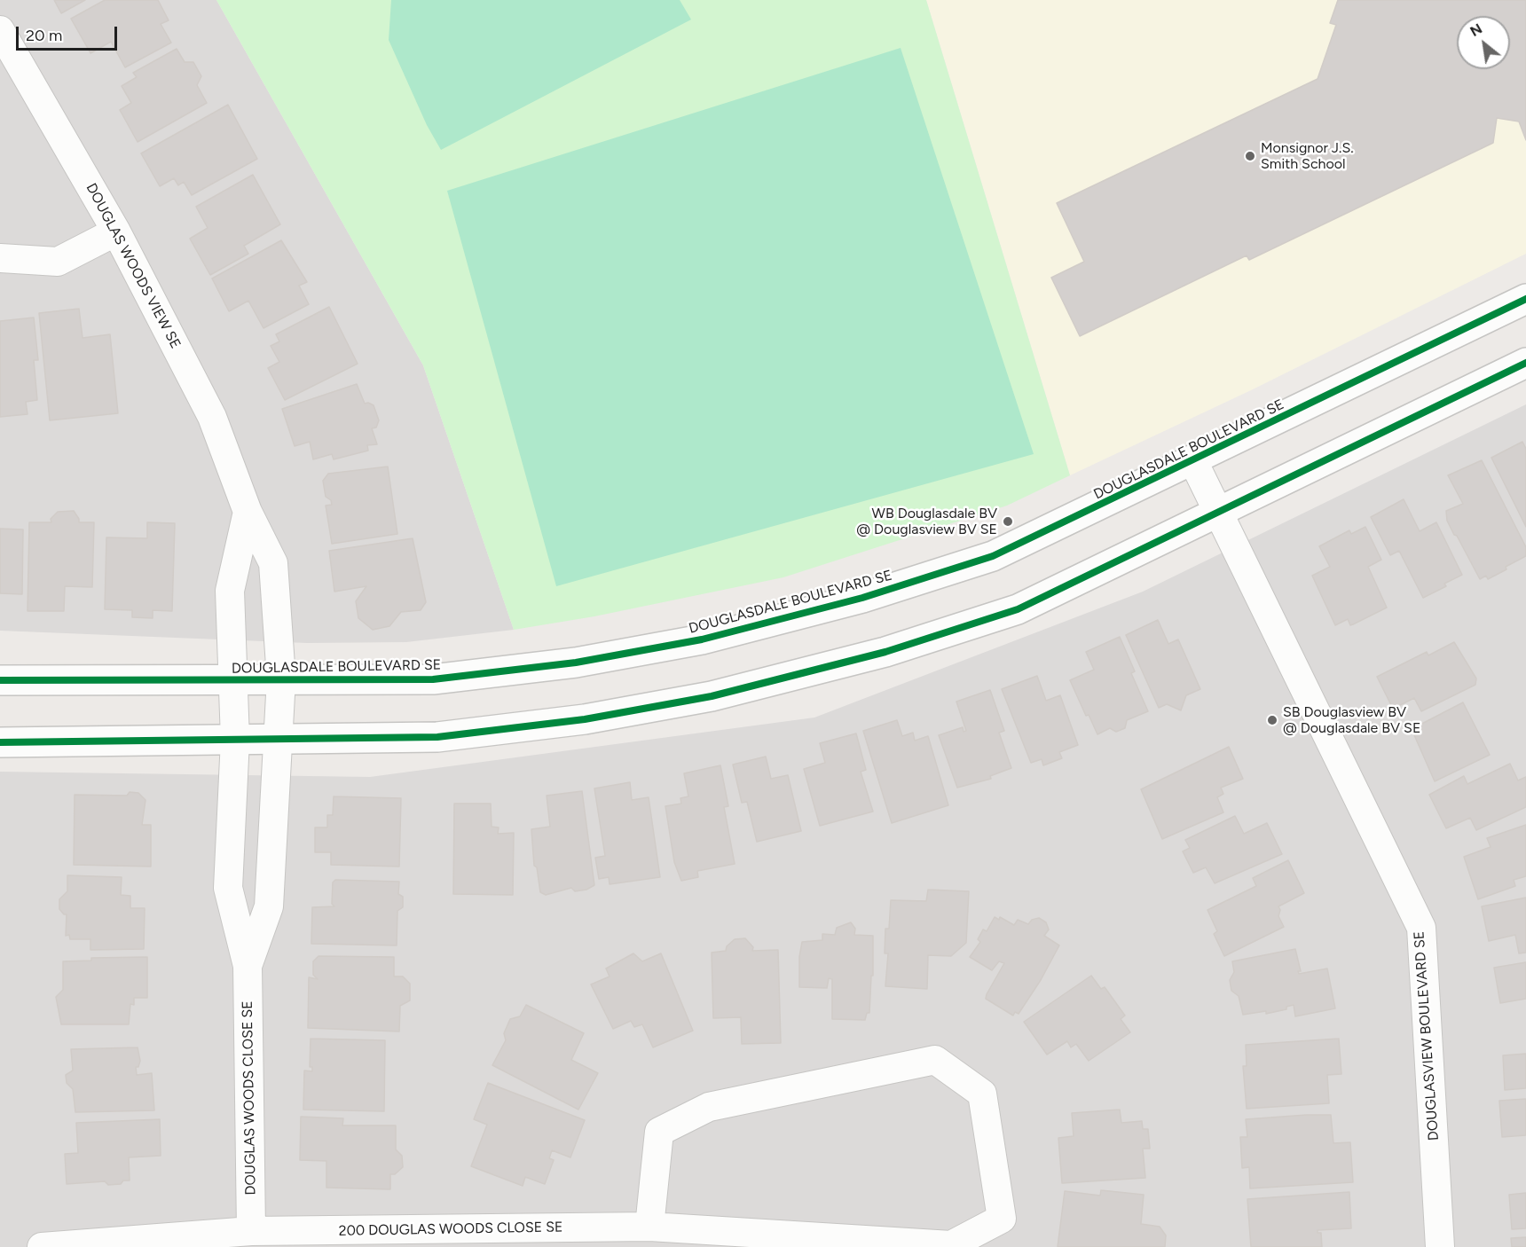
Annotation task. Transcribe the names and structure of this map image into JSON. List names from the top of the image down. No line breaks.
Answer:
{"streets":{"street":["DOUGLAS WOODS VIEW SE","DOUGLASDALE BOULEVARD SE","DOUGLASVIEW BOULEVARD SE","DOUGLAS WOODS CLOSE SE","200 DOUGLAS WOODS CLOSE SE"]},"crossings":[["DOUGLAS WOODS VIEW SE","DOUGLASDALE BOULEVARD SE"],["DOUGLAS WOODS VIEW SE","DOUGLAS WOODS CLOSE SE"],["DOUGLASDALE BOULEVARD SE","DOUGLASVIEW BOULEVARD SE"],["DOUGLAS WOODS CLOSE SE","200 DOUGLAS WOODS CLOSE SE"]],"places":["Monsignor J.S. Smith School","WB Douglasdale BV @ Douglasview BV SE","SB Douglasview BV @ Douglasdale BV SE"],"scale_bar":"20 m","north":"top left"}
